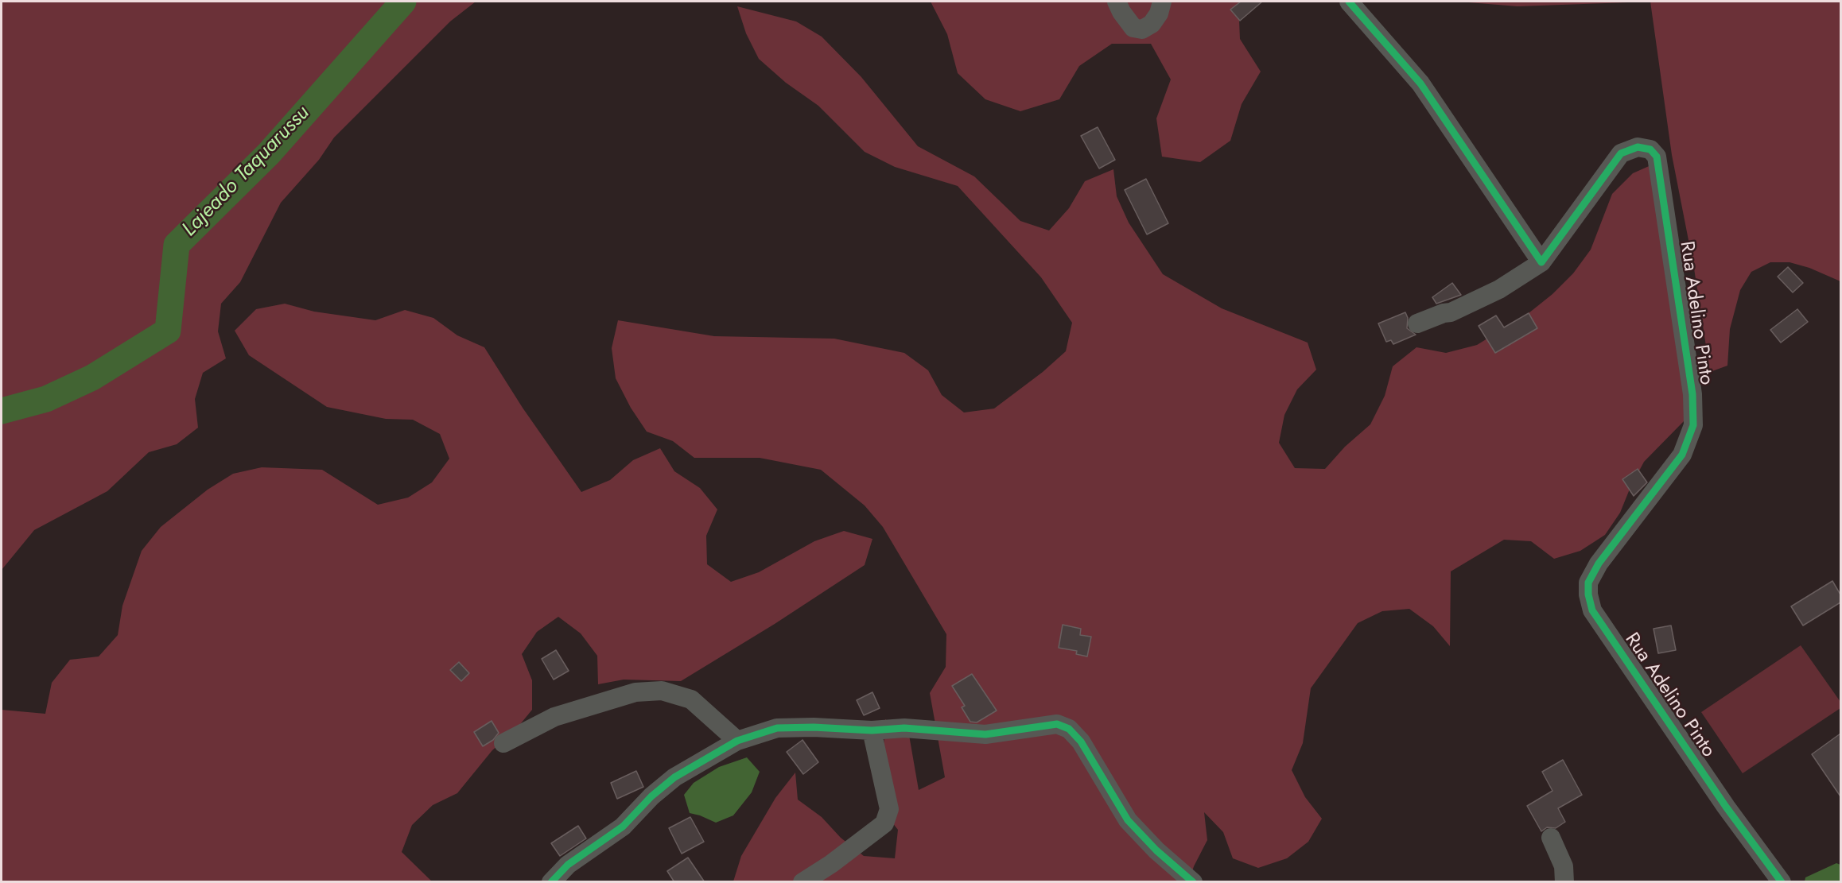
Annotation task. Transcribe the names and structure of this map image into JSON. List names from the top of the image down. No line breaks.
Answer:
{"streets":{"street":["Rua Adelino Pinto"]},"water":["Lajeado Taquarussu"]}
